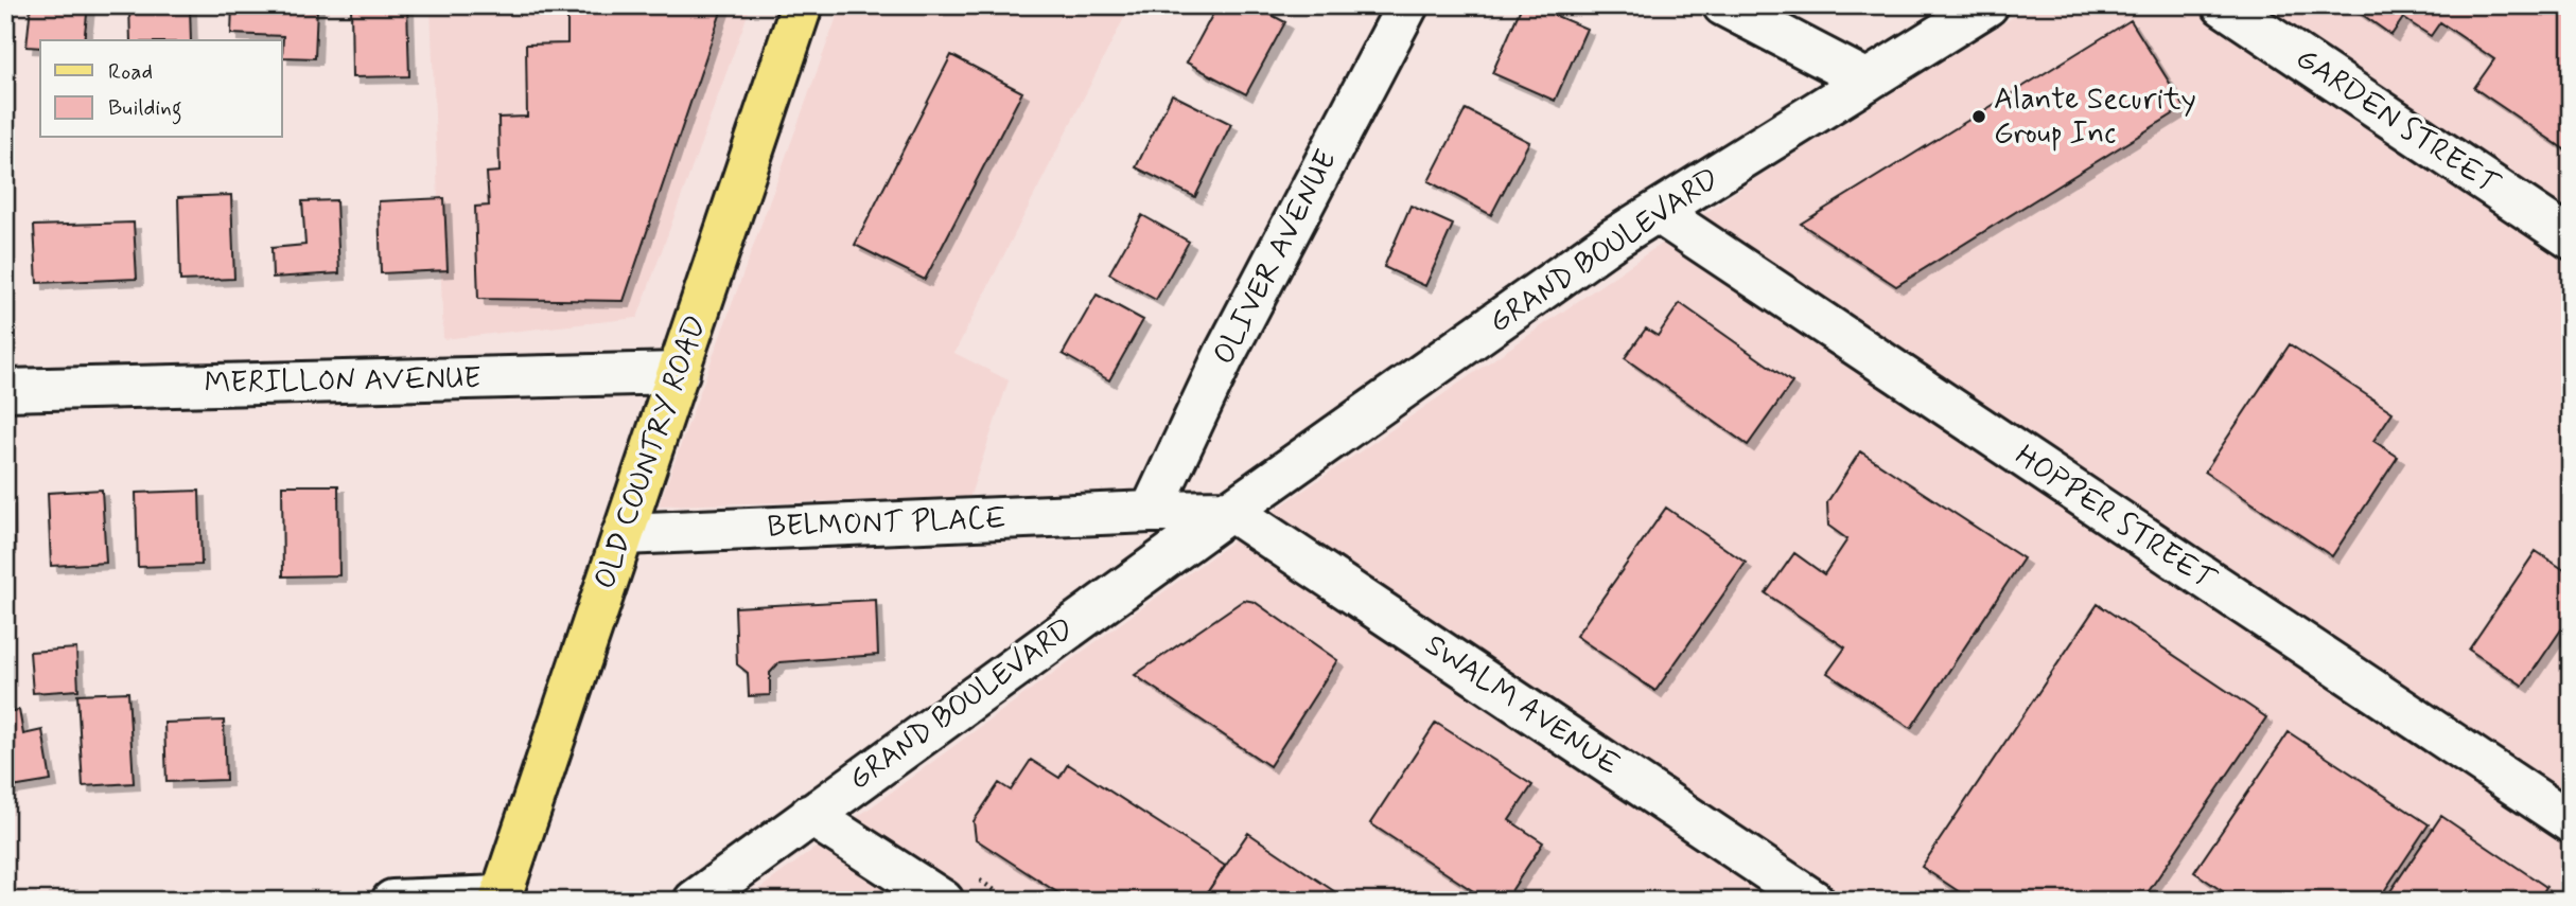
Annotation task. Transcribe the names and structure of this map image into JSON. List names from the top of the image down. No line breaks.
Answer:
{"streets":{"main road":["OLD COUNTRY ROAD"],"street":["GARDEN STREET","GRAND BOULEVARD","OLIVER AVENUE","MERILLON AVENUE","HOPPER STREET","BELMONT PLACE","SWALM AVENUE"]},"crossings":[["GRAND BOULEVARD","HOPPER STREET"],["GRAND BOULEVARD","SWALM AVENUE"],["OLIVER AVENUE","BELMONT PLACE"],["MERILLON AVENUE","OLD COUNTRY ROAD"],["OLD COUNTRY ROAD","BELMONT PLACE"]],"places":["Alante Security Group Inc"],"legend":["Road","Building"]}
